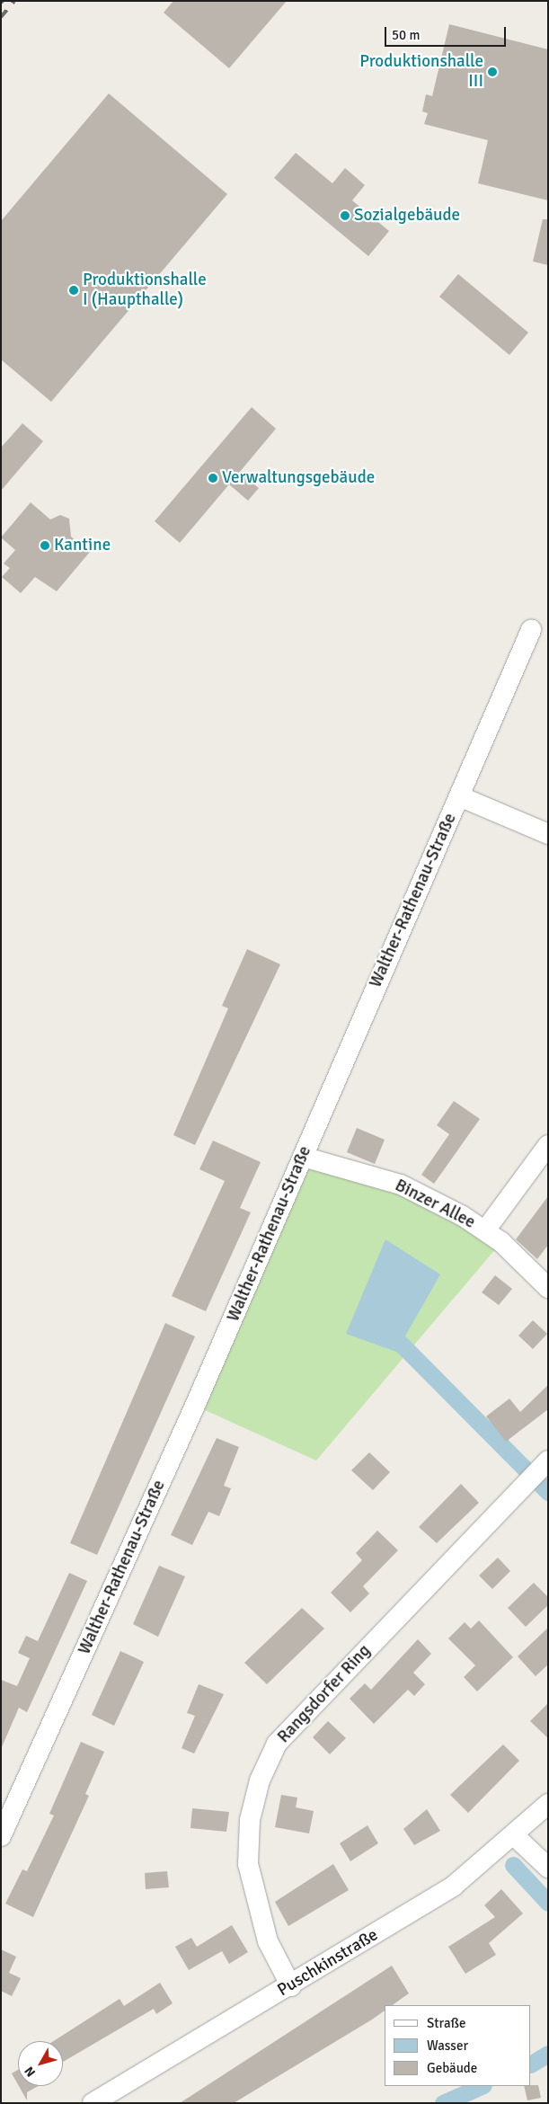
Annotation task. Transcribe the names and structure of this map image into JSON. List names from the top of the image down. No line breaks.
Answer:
{"streets":{"street":["Walther-Rathenau-Straße","Binzer Allee","Rangsdorfer Ring","Puschkinstraße"]},"crossings":[["Walther-Rathenau-Straße","Binzer Allee"],["Rangsdorfer Ring","Puschkinstraße"]],"places":["Produktionshalle III","Sozialgebäude","Produktionshalle I (Haupthalle)","Verwaltungsgebäude","Kantine"],"legend":["Straße","Wasser","Gebäude"],"scale_bar":"50 m","north":"bottom left"}
